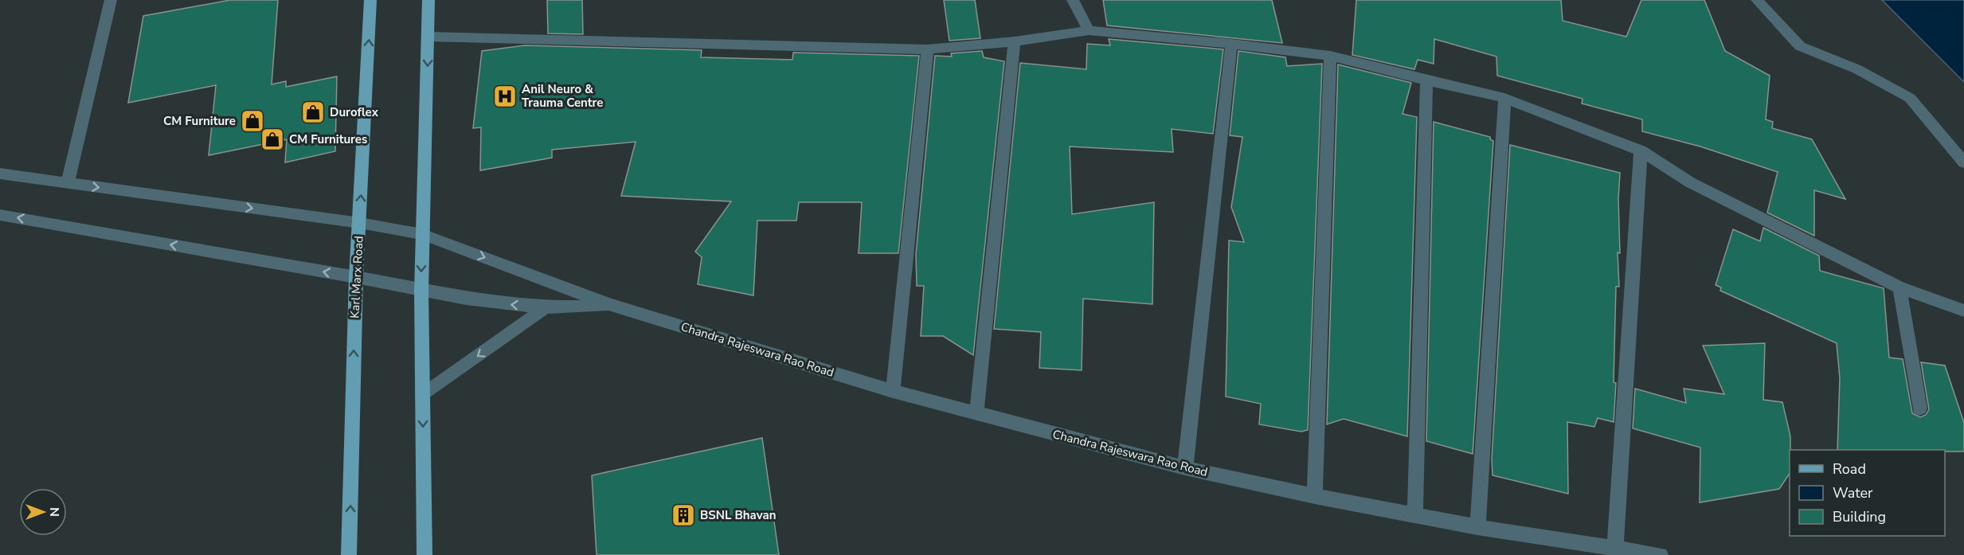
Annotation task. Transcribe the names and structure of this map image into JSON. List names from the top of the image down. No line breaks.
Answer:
{"streets":{"main road":["Karl Marx Road"],"street":["Chandra Rajeswara Rao Road"]},"crossings":[["Karl Marx Road","Chandra Rajeswara Rao Road"]],"places":{"hospital":["Anil Neuro & Trauma Centre"],"shop":["Duroflex","CM Furniture","CM Furnitures"],"building":["BSNL Bhavan"]},"legend":["Road","Water","Building"],"north":"right"}
